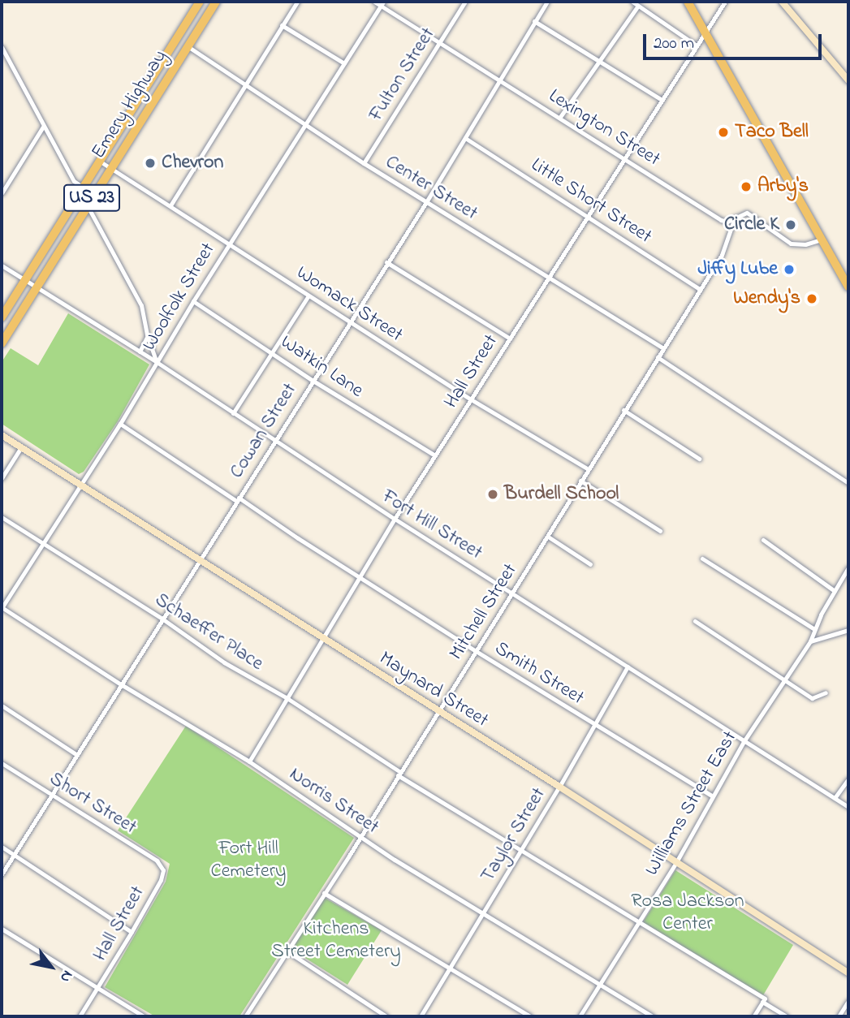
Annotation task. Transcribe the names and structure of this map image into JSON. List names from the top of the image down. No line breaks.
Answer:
{"streets":{"highway":["Emery Highway","US 23"],"street":["Fulton Street","Lexington Street","Center Street","Little Short Street","Woolfolk Street","Womack Street","Watkin Lane","Hall Street","Cowan Street","Fort Hill Street","Mitchell Street","Schaeffer Place","Smith Street","Maynard Street","Norris Street","Short Street","Williams Street East","Taylor Street"]},"crossings":[["Fulton Street","Lexington Street"],["Fulton Street","Center Street"],["Emery Highway","Center Street"],["Emery Highway","Womack Street"],["Emery Highway","Fort Hill Street"],["Lexington Street","Woolfolk Street"],["Lexington Street","Hall Street"],["Lexington Street","Cowan Street"],["Lexington Street","Mitchell Street"],["Center Street","Woolfolk Street"],["Center Street","Hall Street"],["Center Street","Cowan Street"],["Center Street","Mitchell Street"],["Little Short Street","Hall Street"],["Little Short Street","Cowan Street"],["Little Short Street","Mitchell Street"],["Woolfolk Street","Womack Street"],["Woolfolk Street","Watkin Lane"],["Woolfolk Street","Fort Hill Street"],["Woolfolk Street","Schaeffer Place"],["Woolfolk Street","Smith Street"],["Woolfolk Street","Maynard Street"],["Woolfolk Street","Norris Street"],["Womack Street","Hall Street"],["Womack Street","Cowan Street"],["Womack Street","Mitchell Street"],["Watkin Lane","Hall Street"],["Watkin Lane","Cowan Street"],["Hall Street","Fort Hill Street"],["Hall Street","Schaeffer Place"],["Hall Street","Smith Street"],["Hall Street","Maynard Street"],["Hall Street","Norris Street"],["Hall Street","Short Street"],["Cowan Street","Fort Hill Street"],["Cowan Street","Schaeffer Place"],["Cowan Street","Smith Street"],["Cowan Street","Maynard Street"],["Cowan Street","Norris Street"],["Cowan Street","Short Street"],["Fort Hill Street","Mitchell Street"],["Fort Hill Street","Williams Street East"],["Fort Hill Street","Taylor Street"],["Mitchell Street","Schaeffer Place"],["Mitchell Street","Smith Street"],["Mitchell Street","Maynard Street"],["Mitchell Street","Norris Street"],["Schaeffer Place","Williams Street East"],["Schaeffer Place","Taylor Street"],["Smith Street","Williams Street East"],["Smith Street","Taylor Street"],["Maynard Street","Williams Street East"],["Maynard Street","Taylor Street"],["Norris Street","Williams Street East"],["Norris Street","Taylor Street"]],"parks":["Fort Hill Cemetery","Rosa Jackson Center","Kitchens Street Cemetery"],"places":["Taco Bell","Chevron","Arby's","Circle K","Jiffy Lube","Wendy's","Burdell School"],"scale_bar":"200 m","north":"bottom right"}
